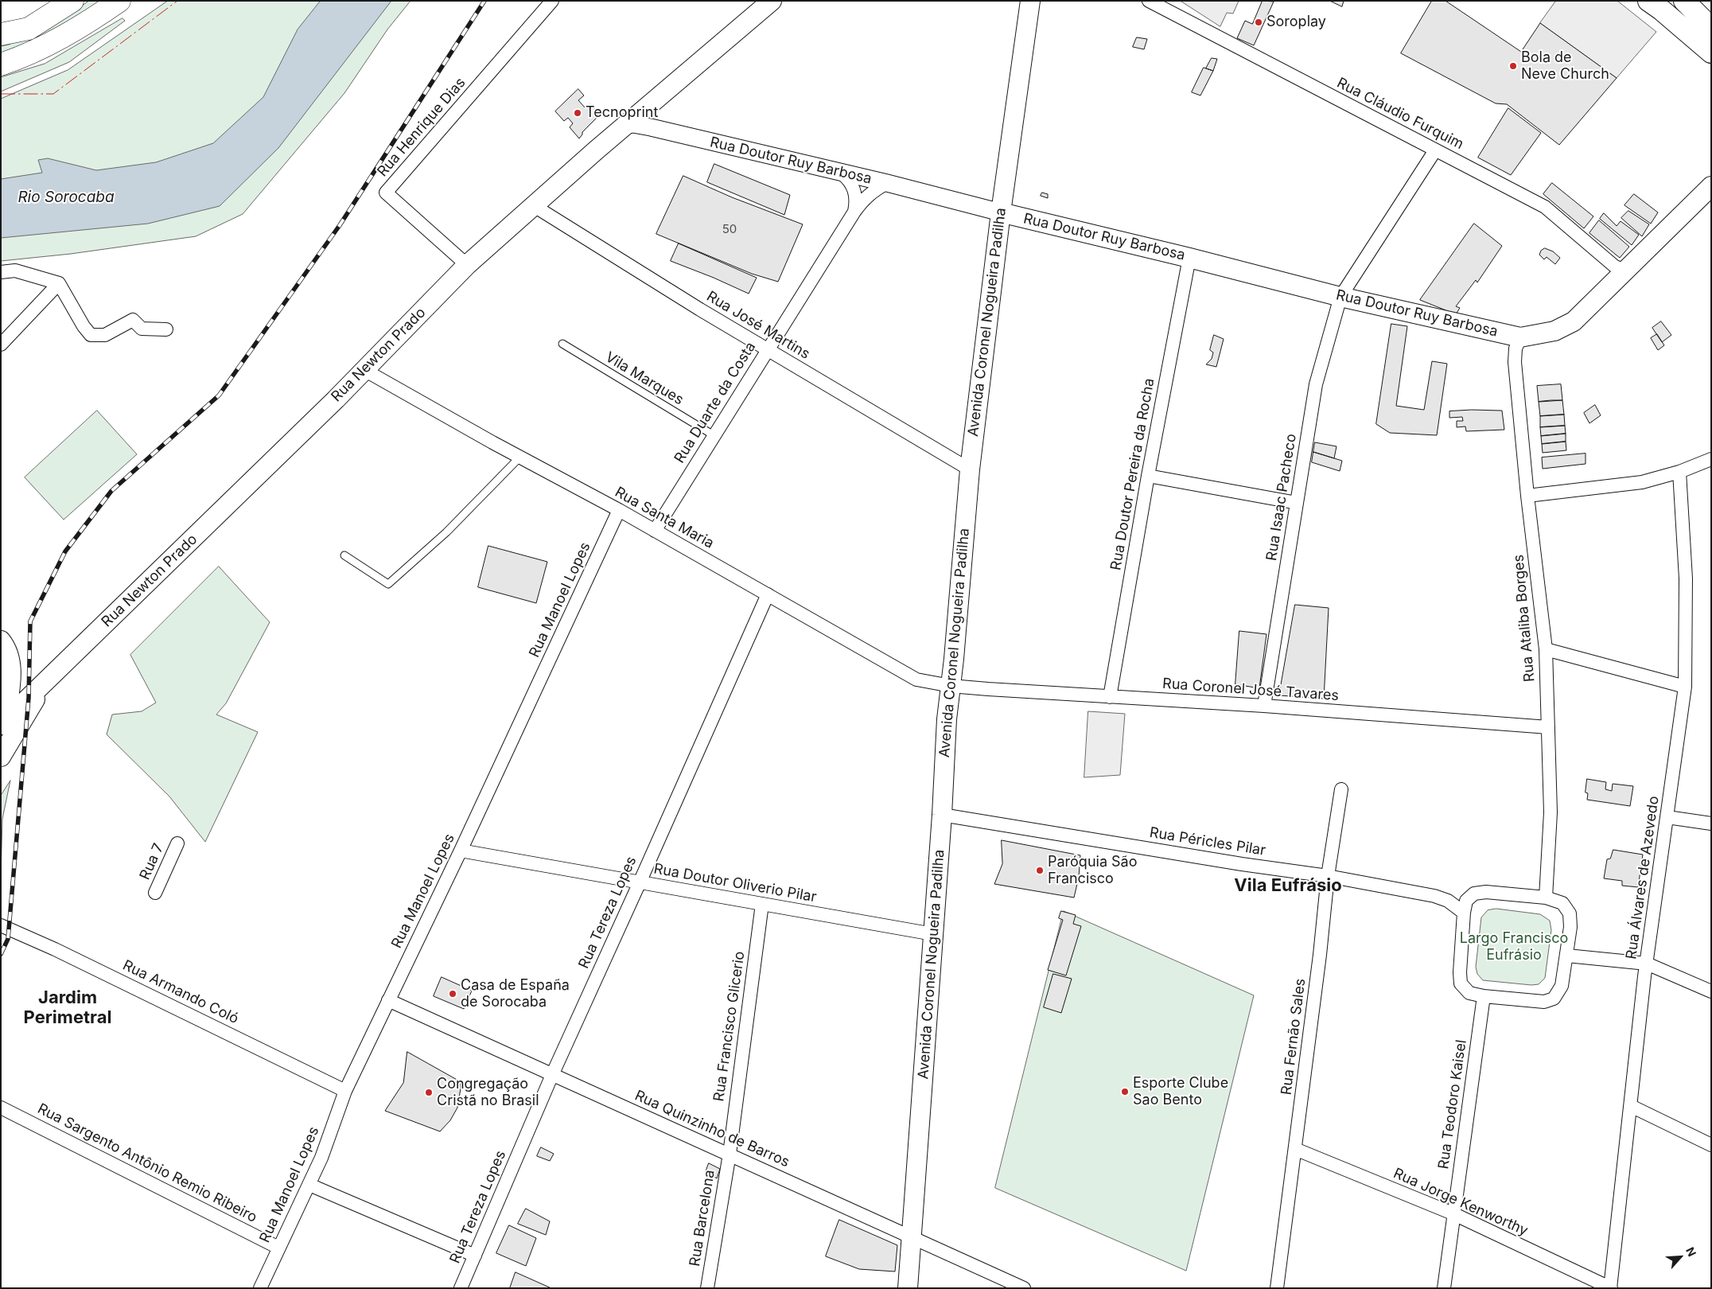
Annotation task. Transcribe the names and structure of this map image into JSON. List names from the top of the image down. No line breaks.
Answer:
{"streets":{"main road":["Rua Doutor Ruy Barbosa","Avenida Coronel Nogueira Padilha","Rua Newton Prado"],"street":["Rua Cláudio Furquim","Rua Henrique Dias","Rua José Martins","Rua Duarte da Costa","Rua Doutor Pereira da Rocha","Rua Isaac Pacheco","Rua Santa Maria","Rua Manoel Lopes","Rua Ataliba Borges","Rua Coronel José Tavares","Rua Péricles Pilar","Rua 7","Rua Álvares de Azevedo","Rua Doutor Oliverio Pilar","Rua Tereza Lopes","Rua Armando Coló","Rua Francisco Glicerio","Rua Fernão Sales","Rua Teodoro Kaisel","Rua Quinzinho de Barros","Rua Sargento Antônio Remio Ribeiro","Rua Jorge Kenworthy","Rua Barcelona"],"lane":["Vila Marques"]},"crossings":[["Rua Cláudio Furquim","Rua Isaac Pacheco"],["Rua Henrique Dias","Rua Newton Prado"],["Rua Doutor Ruy Barbosa","Avenida Coronel Nogueira Padilha"],["Rua Doutor Ruy Barbosa","Rua Newton Prado"],["Rua Doutor Ruy Barbosa","Rua Duarte da Costa"],["Rua Doutor Ruy Barbosa","Rua Doutor Pereira da Rocha"],["Rua Doutor Ruy Barbosa","Rua Isaac Pacheco"],["Rua Doutor Ruy Barbosa","Rua Ataliba Borges"],["Avenida Coronel Nogueira Padilha","Rua José Martins"],["Avenida Coronel Nogueira Padilha","Rua Santa Maria"],["Avenida Coronel Nogueira Padilha","Rua Coronel José Tavares"],["Avenida Coronel Nogueira Padilha","Rua Péricles Pilar"],["Avenida Coronel Nogueira Padilha","Rua Doutor Oliverio Pilar"],["Avenida Coronel Nogueira Padilha","Rua Quinzinho de Barros"],["Rua José Martins","Rua Newton Prado"],["Rua José Martins","Rua Duarte da Costa"],["Rua Newton Prado","Rua Santa Maria"],["Vila Marques","Rua Duarte da Costa"],["Rua Duarte da Costa","Rua Santa Maria"],["Rua Doutor Pereira da Rocha","Rua Coronel José Tavares"],["Rua Isaac Pacheco","Rua Coronel José Tavares"],["Rua Santa Maria","Rua Manoel Lopes"],["Rua Santa Maria","Rua Coronel José Tavares"],["Rua Santa Maria","Rua Tereza Lopes"],["Rua Manoel Lopes","Rua Doutor Oliverio Pilar"],["Rua Manoel Lopes","Rua Armando Coló"],["Rua Manoel Lopes","Rua Quinzinho de Barros"],["Rua Manoel Lopes","Rua Sargento Antônio Remio Ribeiro"],["Rua Ataliba Borges","Rua Coronel José Tavares"],["Rua Ataliba Borges","Rua Péricles Pilar"],["Rua Ataliba Borges","Rua Teodoro Kaisel"],["Rua Péricles Pilar","Rua Fernão Sales"],["Rua Péricles Pilar","Rua Teodoro Kaisel"],["Rua Álvares de Azevedo","Rua Jorge Kenworthy"],["Rua Doutor Oliverio Pilar","Rua Tereza Lopes"],["Rua Doutor Oliverio Pilar","Rua Francisco Glicerio"],["Rua Tereza Lopes","Rua Quinzinho de Barros"],["Rua Francisco Glicerio","Rua Quinzinho de Barros"],["Rua Francisco Glicerio","Rua Barcelona"],["Rua Fernão Sales","Rua Jorge Kenworthy"],["Rua Teodoro Kaisel","Rua Jorge Kenworthy"],["Rua Quinzinho de Barros","Rua Barcelona"]],"districts":["Vila Eufrásio","Jardim Perimetral"],"water":["Rio Sorocaba"],"parks":["Largo Francisco Eufrásio"],"places":["Soroplay","Bola de Neve Church","Tecnoprint","Paróquia São Francisco","Casa de España de Sorocaba","Esporte Clube Sao Bento","Congregação Cristã no Brasil"],"house_numbers":["50"],"north":"top right"}
